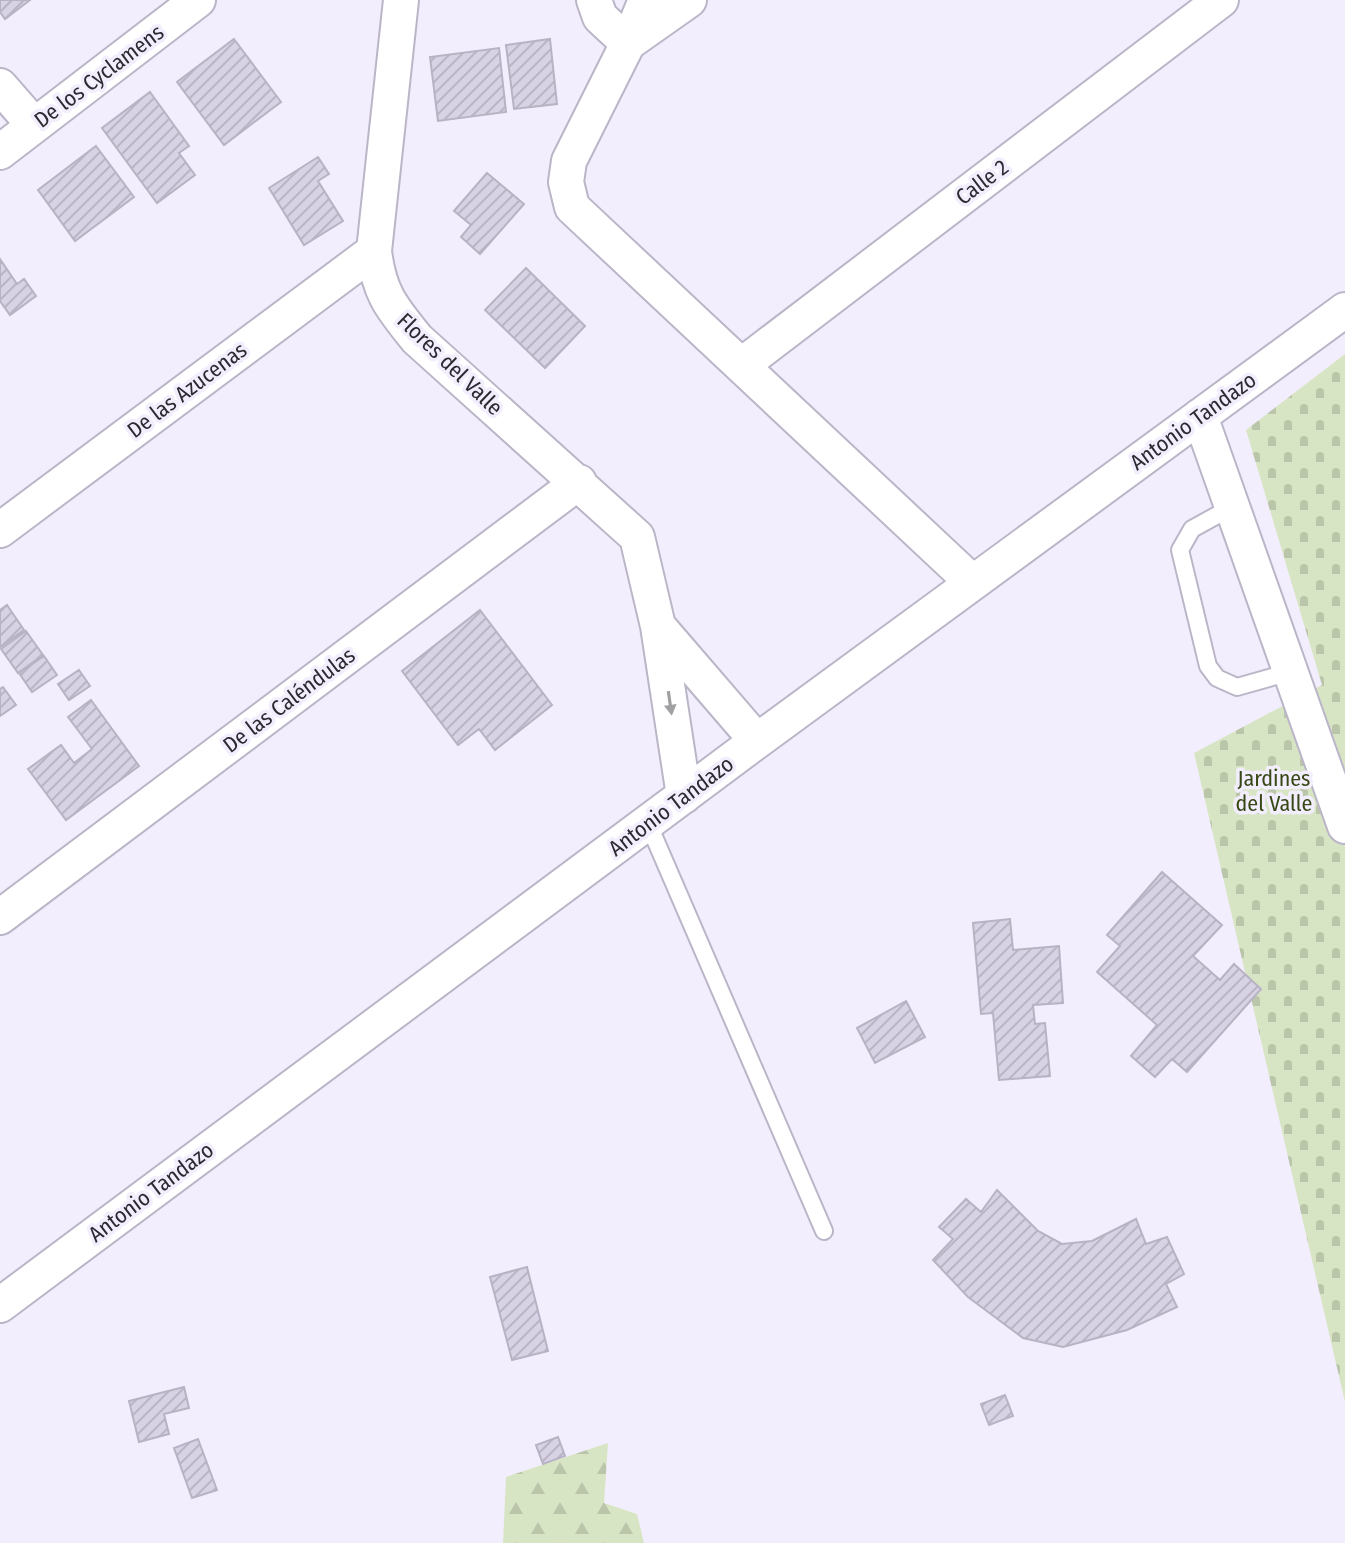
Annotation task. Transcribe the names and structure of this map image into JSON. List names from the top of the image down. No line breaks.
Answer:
{"streets":{"street":["De los Cyclamens","Calle 2","Flores del Valle","De las Azucenas","Antonio Tandazo","De las Caléndulas"]},"crossings":[["Flores del Valle","De las Azucenas"],["Flores del Valle","Antonio Tandazo"],["Flores del Valle","De las Caléndulas"]],"parks":["Jardines del Valle"]}
